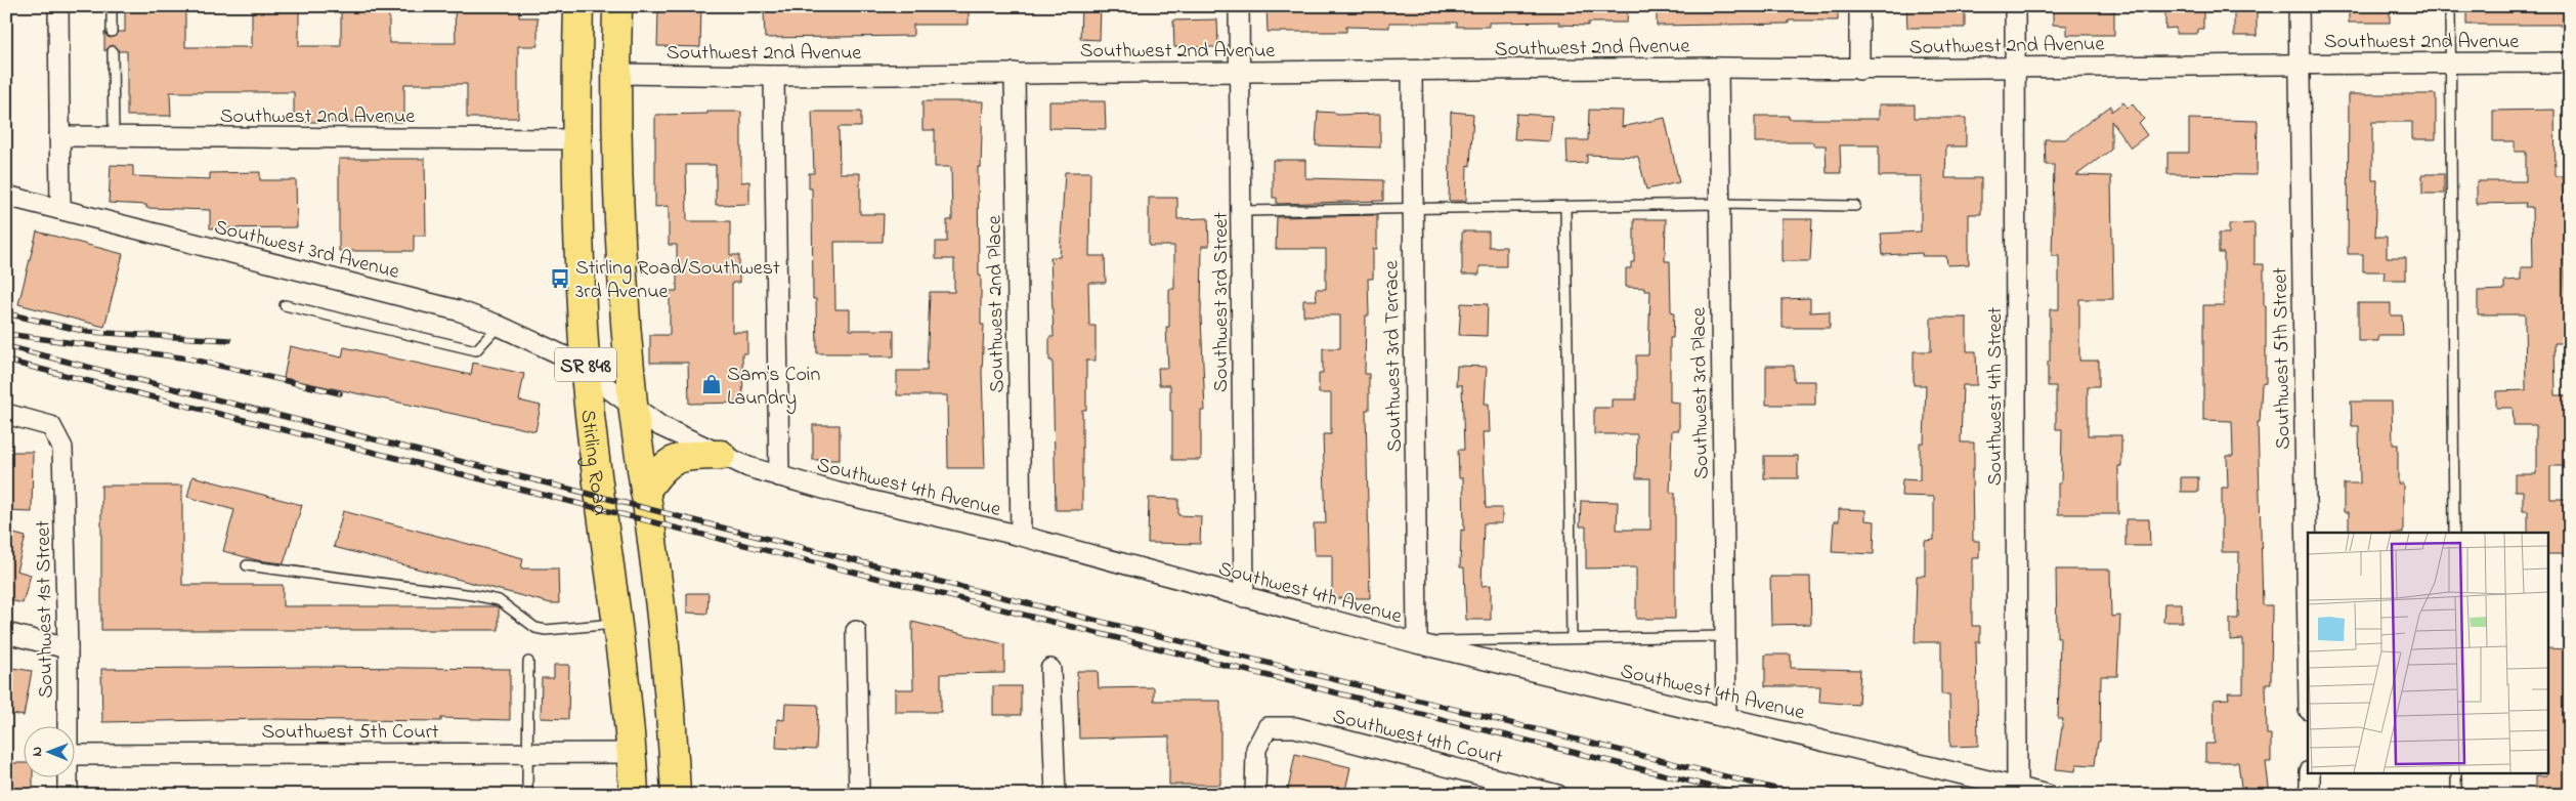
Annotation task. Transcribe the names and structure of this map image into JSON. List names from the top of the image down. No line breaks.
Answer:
{"streets":{"main road":["SR 848","Stirling Road"],"street":["Southwest 2nd Avenue","Southwest 3rd Avenue","Southwest 3rd Street","Southwest 2nd Place","Southwest 3rd Terrace","Southwest 5th Street","Southwest 3rd Place","Southwest 4th Street","Southwest 4th Avenue","Southwest 1st Street","Southwest 5th Court","Southwest 4th Court"]},"crossings":[["Southwest 2nd Avenue","Southwest 3rd Street"],["Southwest 2nd Avenue","Southwest 2nd Place"],["Southwest 2nd Avenue","Southwest 3rd Terrace"],["Southwest 2nd Avenue","Southwest 5th Street"],["Southwest 2nd Avenue","SR 848"],["Southwest 2nd Avenue","Southwest 3rd Place"],["Southwest 2nd Avenue","Southwest 4th Street"],["Southwest 2nd Avenue","Stirling Road"],["Southwest 3rd Avenue","Stirling Road"],["Southwest 3rd Avenue","Southwest 4th Avenue"],["Southwest 3rd Street","Southwest 4th Avenue"],["Southwest 2nd Place","Southwest 4th Avenue"],["Southwest 3rd Terrace","Southwest 4th Avenue"],["SR 848","Southwest 4th Avenue"],["Southwest 3rd Place","Southwest 4th Avenue"],["Southwest 4th Street","Southwest 4th Avenue"],["Stirling Road","Southwest 4th Avenue"],["Stirling Road","Southwest 5th Court"]],"places":{"bus stop":["Stirling Road/Southwest 3rd Avenue"],"shop":["Sam's Coin Laundry"]},"north":"left"}
